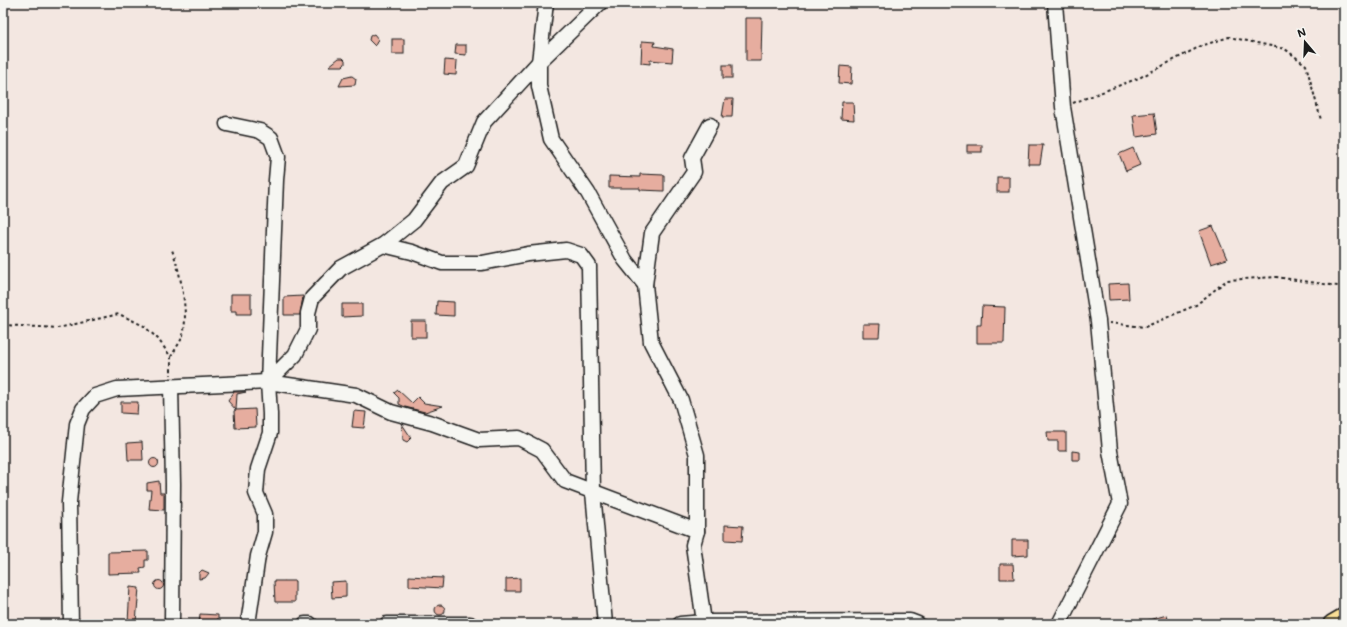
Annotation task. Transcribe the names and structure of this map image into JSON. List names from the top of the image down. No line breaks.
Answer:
{"north":"top"}
